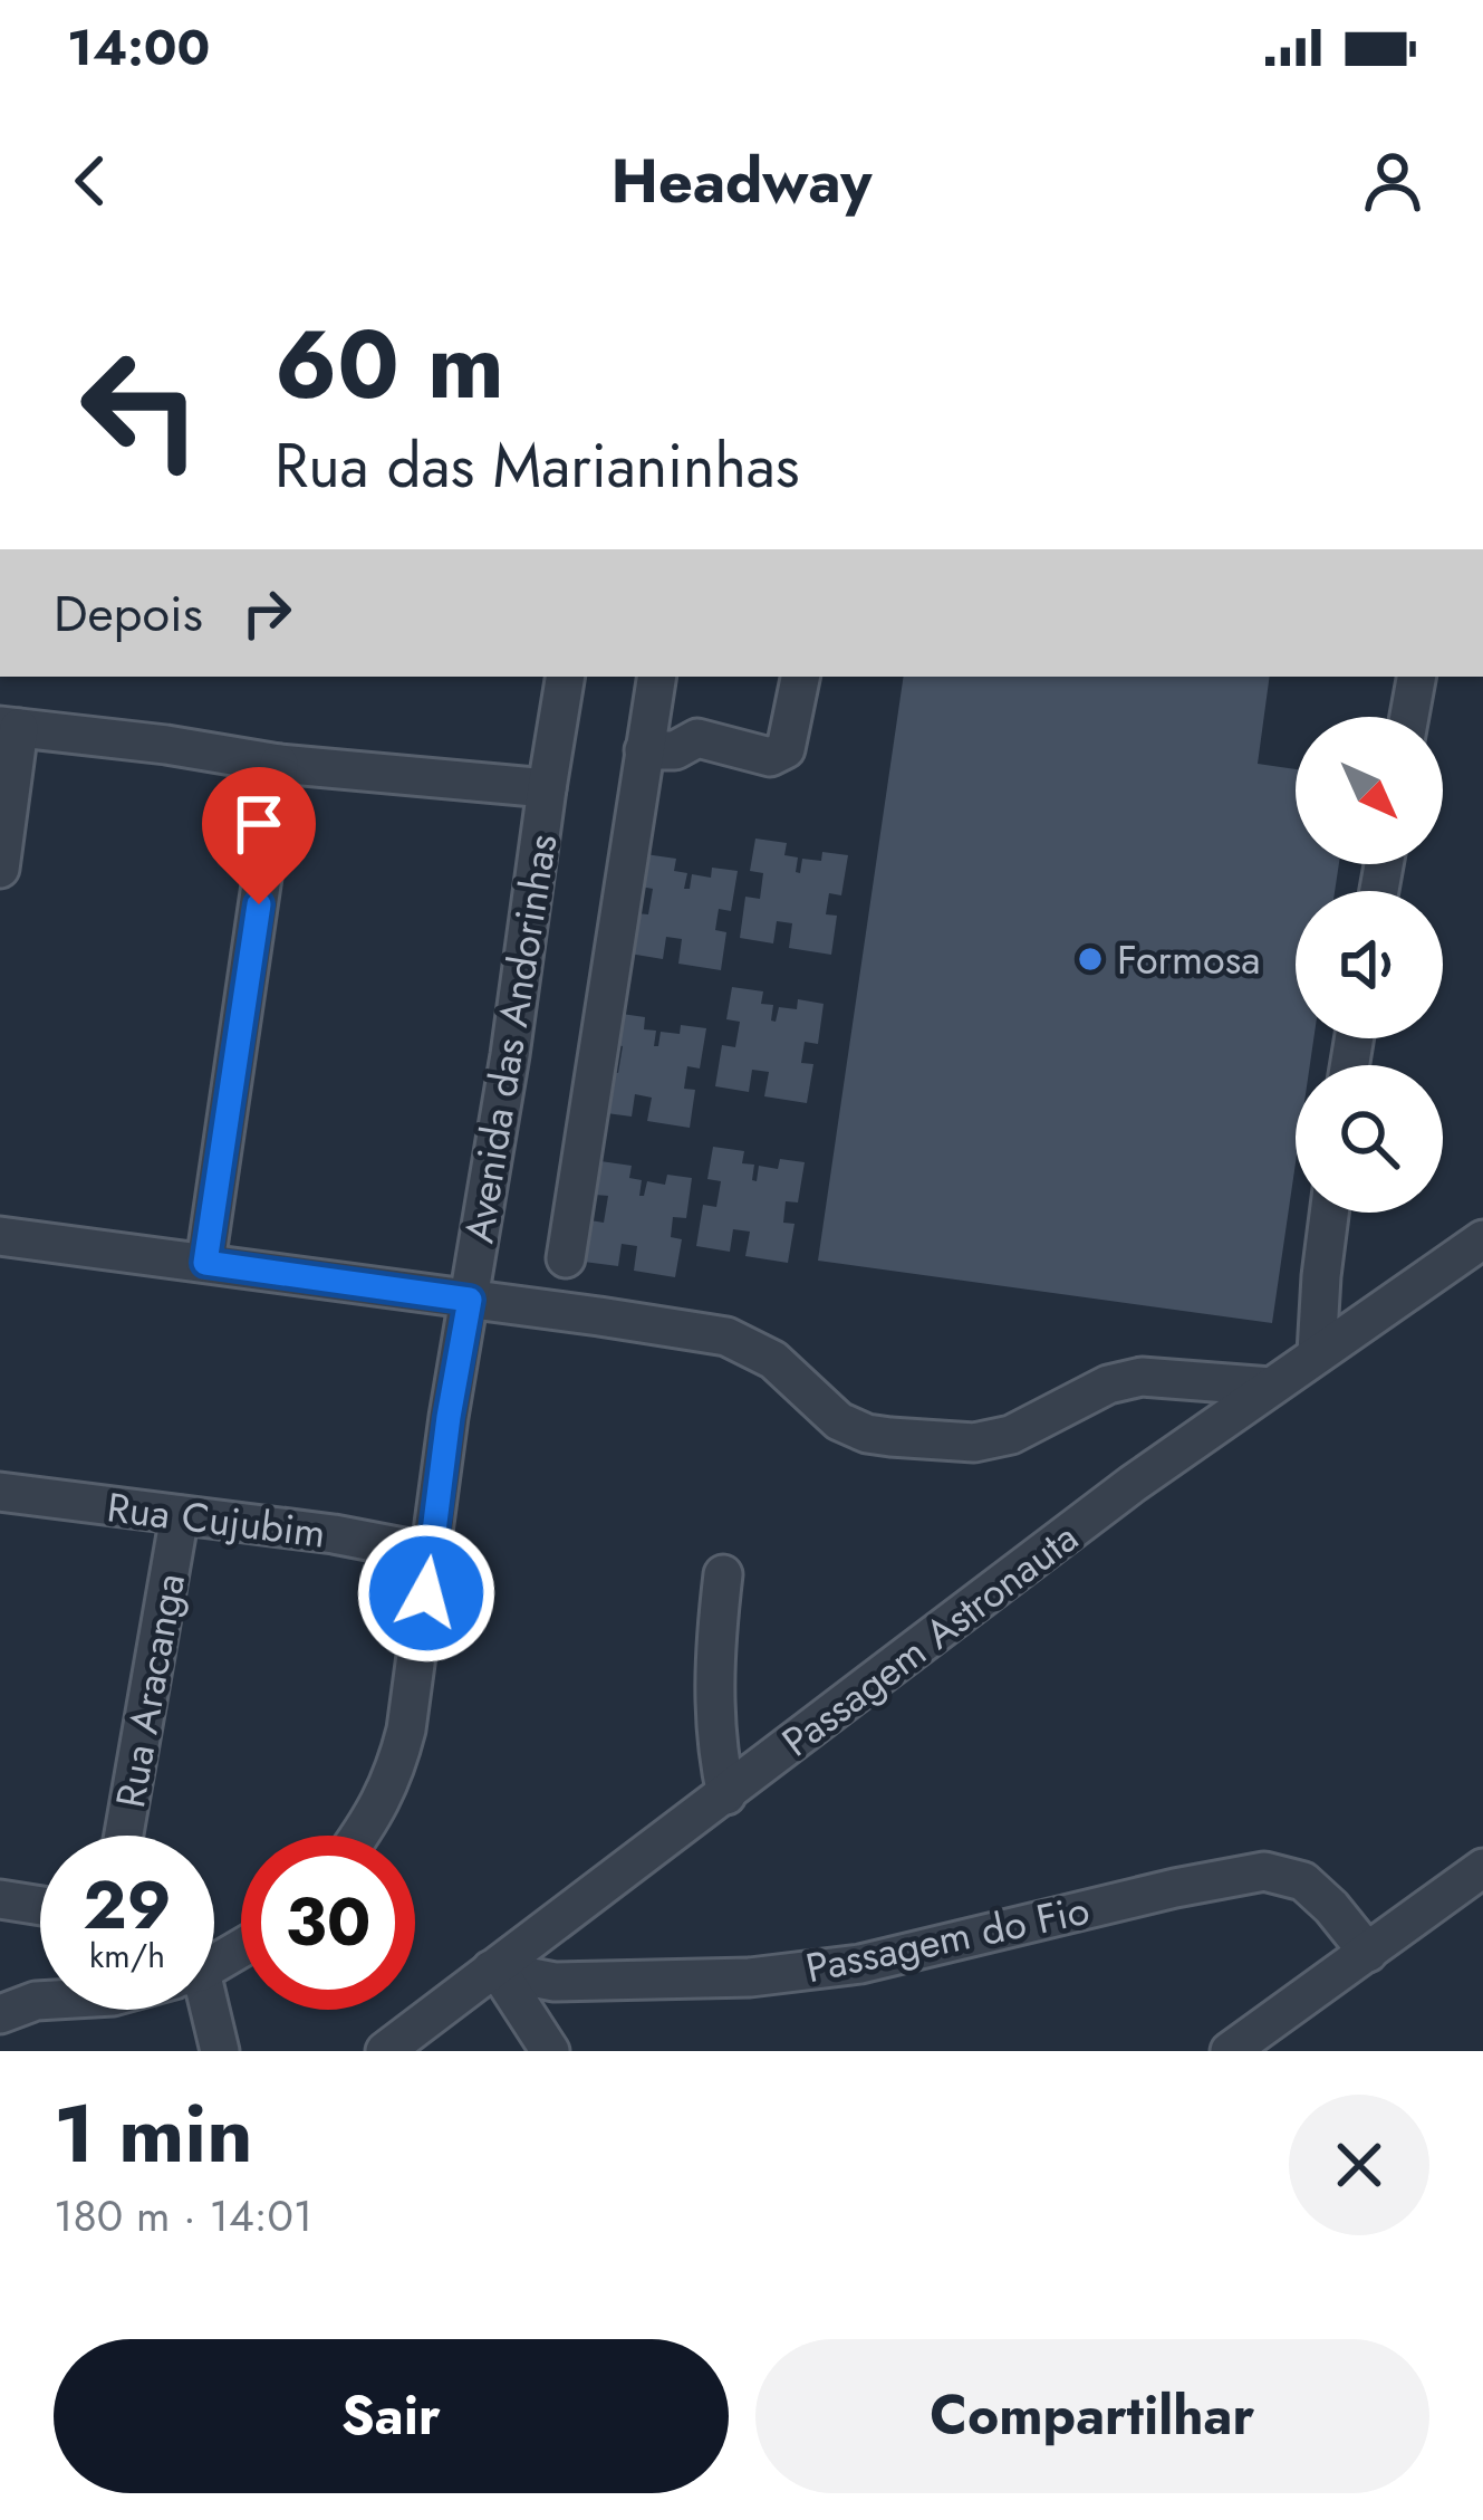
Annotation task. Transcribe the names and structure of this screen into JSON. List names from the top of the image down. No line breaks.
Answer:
{"streets":{"street":["Avenida das Andorinhas","Rua Cujubim","Passagem Astronauta","Rua Aracanga","Passagem do Fio"]},"crossings":[["Avenida das Andorinhas","Rua Cujubim"],["Rua Cujubim","Rua Aracanga"],["Passagem Astronauta","Passagem do Fio"]],"places":["Formosa"],"north":"bottom right","page":{"status":"14:00","header":"Headway","turn":["60 m","Rua das Marianinhas"],"then":"Depois","speed":"29 km/h","limit":"30","heading":["1 min","180 m · 14:01"],"buttons":["Sair","Compartilhar"]}}
